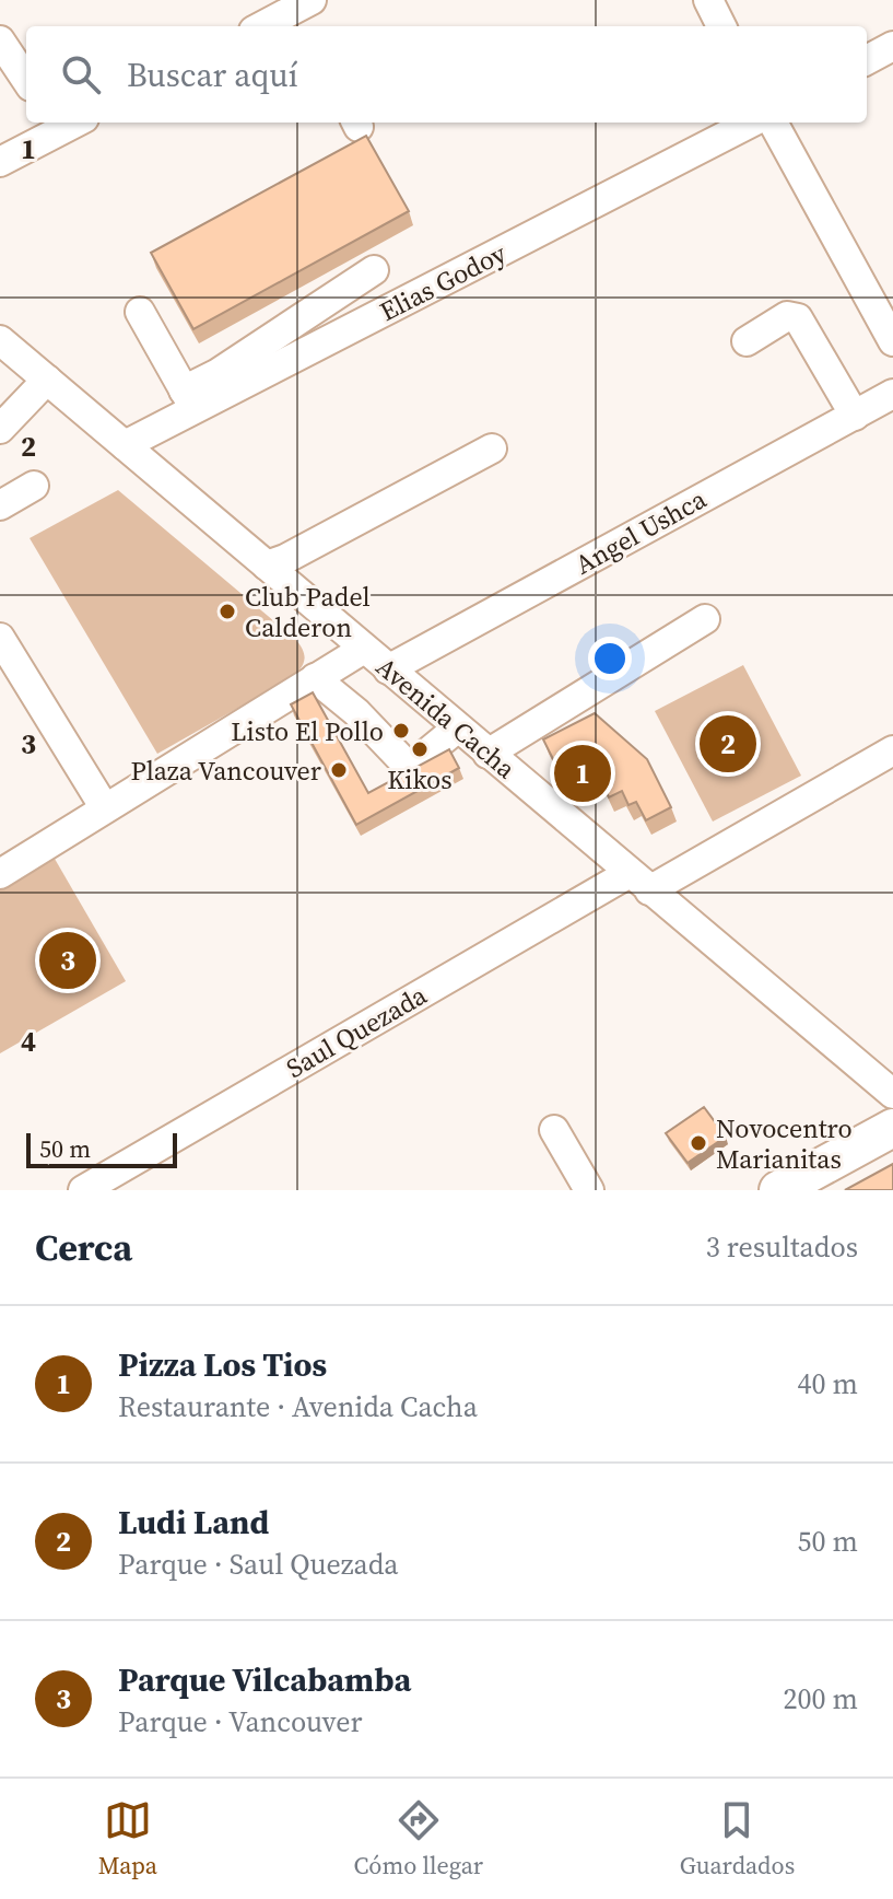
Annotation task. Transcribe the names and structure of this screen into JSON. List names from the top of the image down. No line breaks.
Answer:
{"streets":{"street":["Elias Godoy","Angel Ushca","Avenida Cacha","Saul Quezada"]},"crossings":[["Elias Godoy","Avenida Cacha"],["Angel Ushca","Avenida Cacha"],["Avenida Cacha","Saul Quezada"]],"places":["Club Padel Calderon","Listo El Pollo","Kikos","Plaza Vancouver","Novocentro Marianitas"],"scale_bar":"50 m","page":{"search":"Buscar aquí","pins":["2","1","3"],"scale":"50 m","heading":["Cerca","3 resultados"],"list":[{"mark":"1","name":"Pizza Los Tios","note":"Restaurante · Avenida Cacha","value":"40 m"},{"mark":"2","name":"Ludi Land","note":"Parque · Saul Quezada","value":"50 m"},{"mark":"3","name":"Parque Vilcabamba","note":"Parque · Vancouver","value":"200 m"}],"nav":["Mapa","Cómo llegar","Guardados"]},"grid":{"rows":["1","2","3","4"]}}
